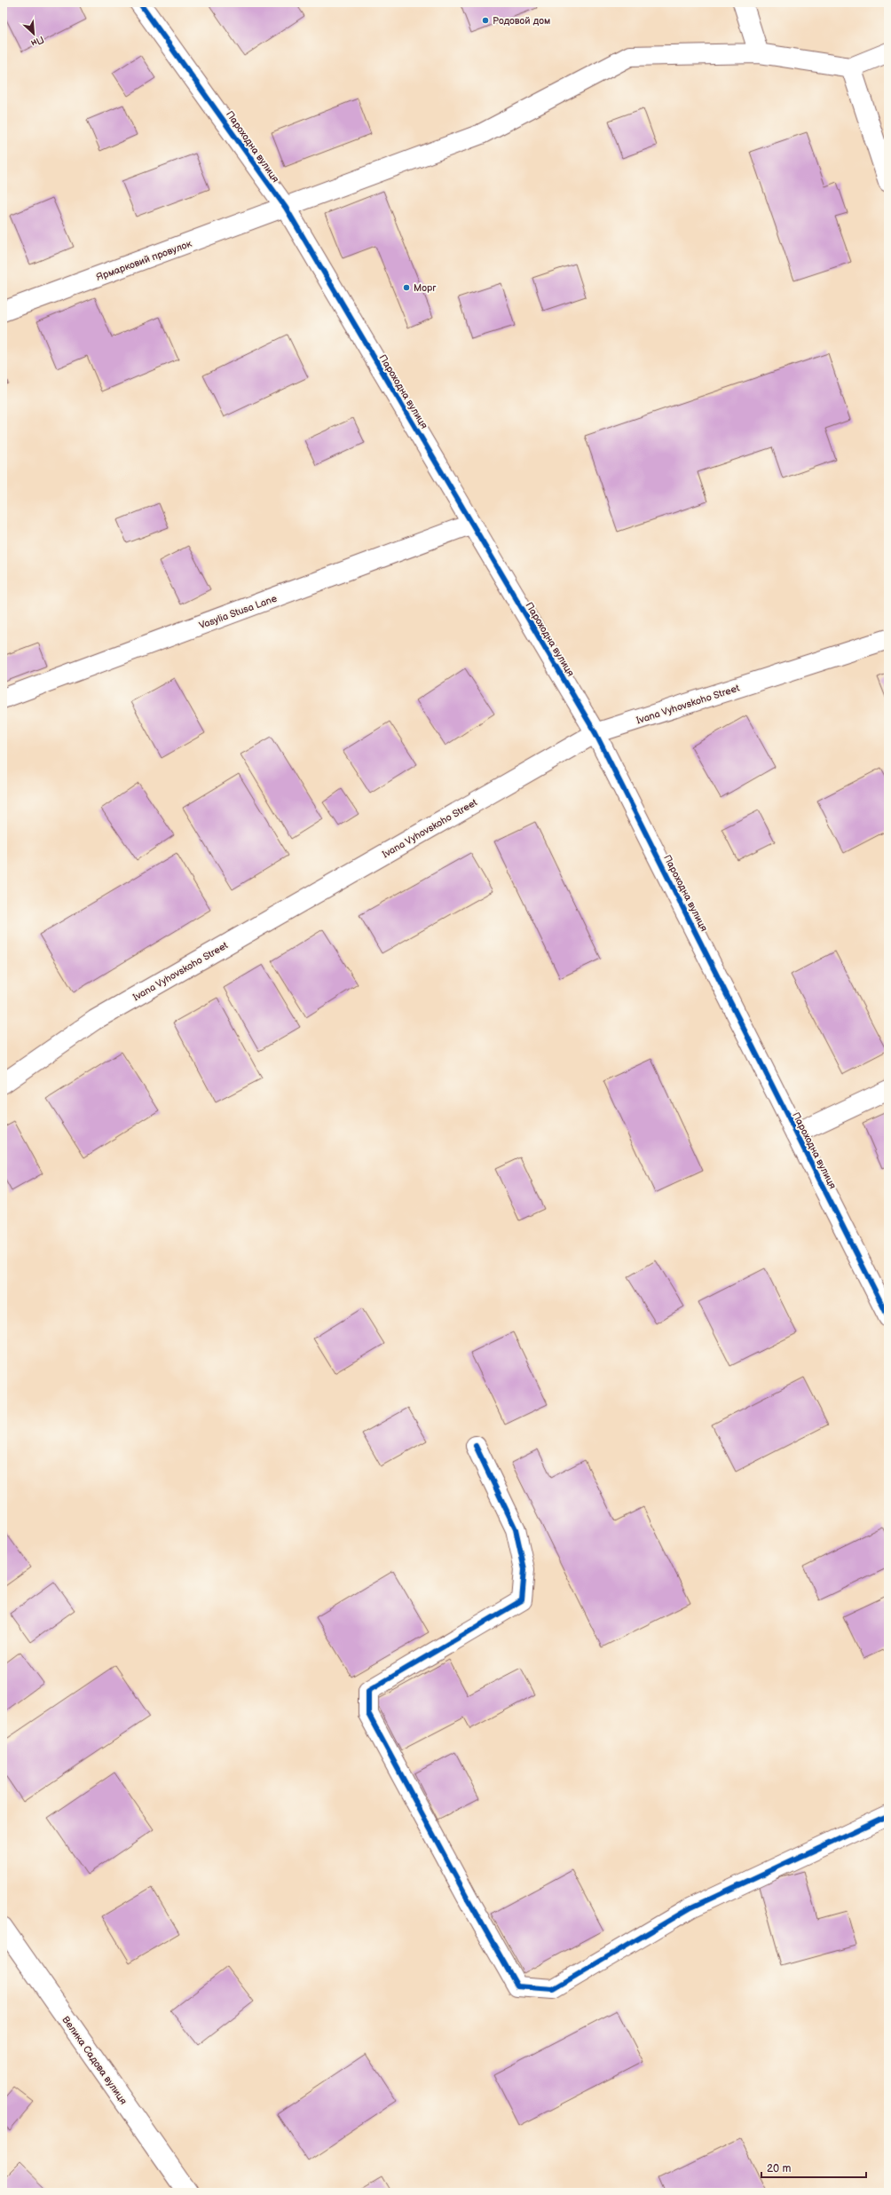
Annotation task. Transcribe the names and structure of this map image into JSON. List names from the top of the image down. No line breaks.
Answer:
{"streets":{"street":["Пароходна вулиця","Ярмарковий провулок","Vasylia Stusa Lane","Ivana Vyhovskoho Street","Велика Садова вулиця"]},"crossings":[["Пароходна вулиця","Ярмарковий провулок"],["Пароходна вулиця","Vasylia Stusa Lane"],["Пароходна вулиця","Ivana Vyhovskoho Street"]],"places":["Родовой дом","Морг"],"scale_bar":"20 m","north":"bottom right"}
